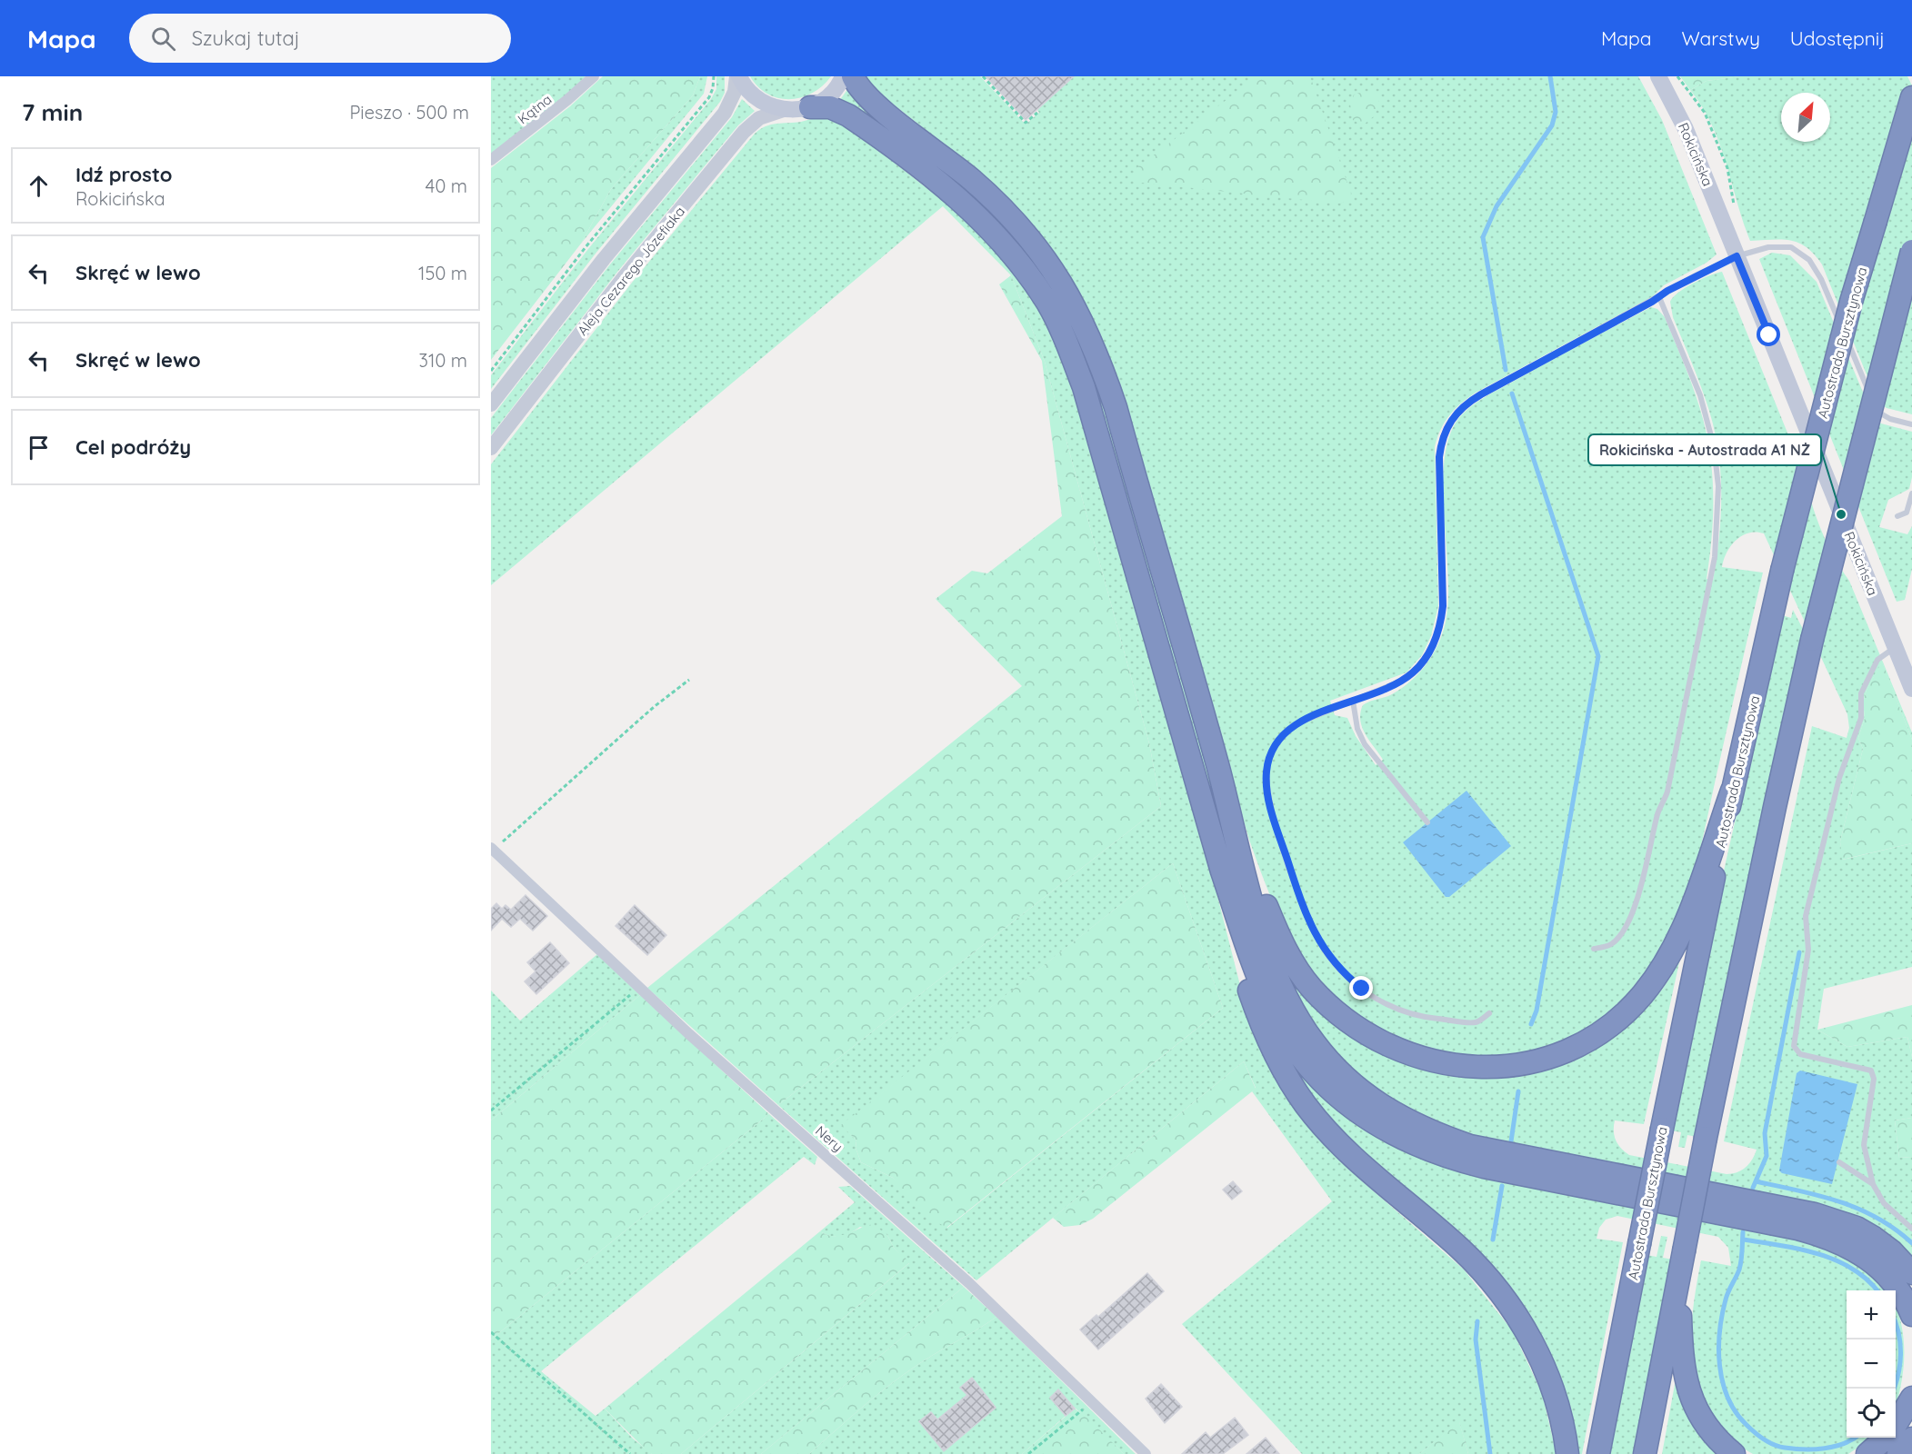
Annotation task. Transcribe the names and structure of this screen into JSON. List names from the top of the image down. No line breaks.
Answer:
{"streets":{"highway":["Autostrada Bursztynowa"],"main road":["Rokicińska"],"street":["Kątna","Aleja Cezarego Józefiaka","Nery"]},"places":["Rokicińska - Autostrada A1 NŻ"],"north":"top right","page":{"header":"Mapa","search":"Szukaj tutaj","nav":["Mapa","Warstwy","Udostępnij"],"heading":["7 min","Pieszo · 500 m"],"list":[["Idź prosto","Rokicińska","40 m"],["Skręć w lewo","150 m"],["Skręć w lewo","310 m"],"Cel podróży"],"map_buttons":["+","−"]}}
